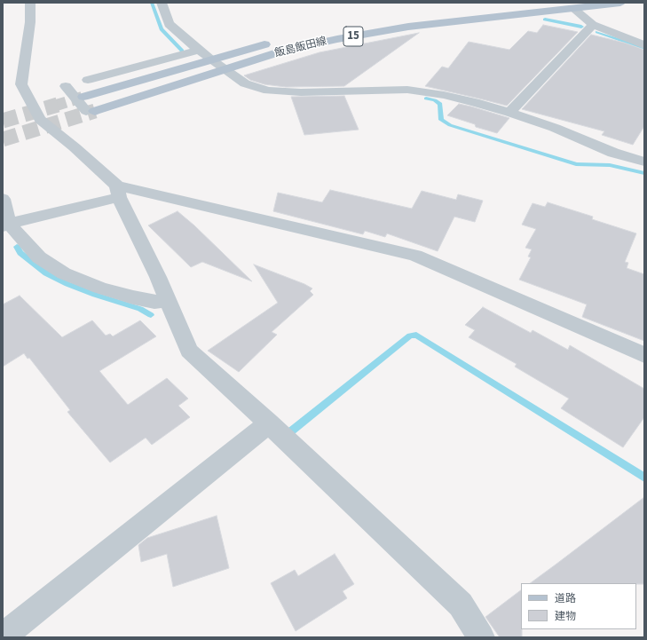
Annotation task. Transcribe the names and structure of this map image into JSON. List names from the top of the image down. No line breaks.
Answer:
{"streets":{"main road":["15","飯島飯田線"]},"legend":["道路","建物"]}
